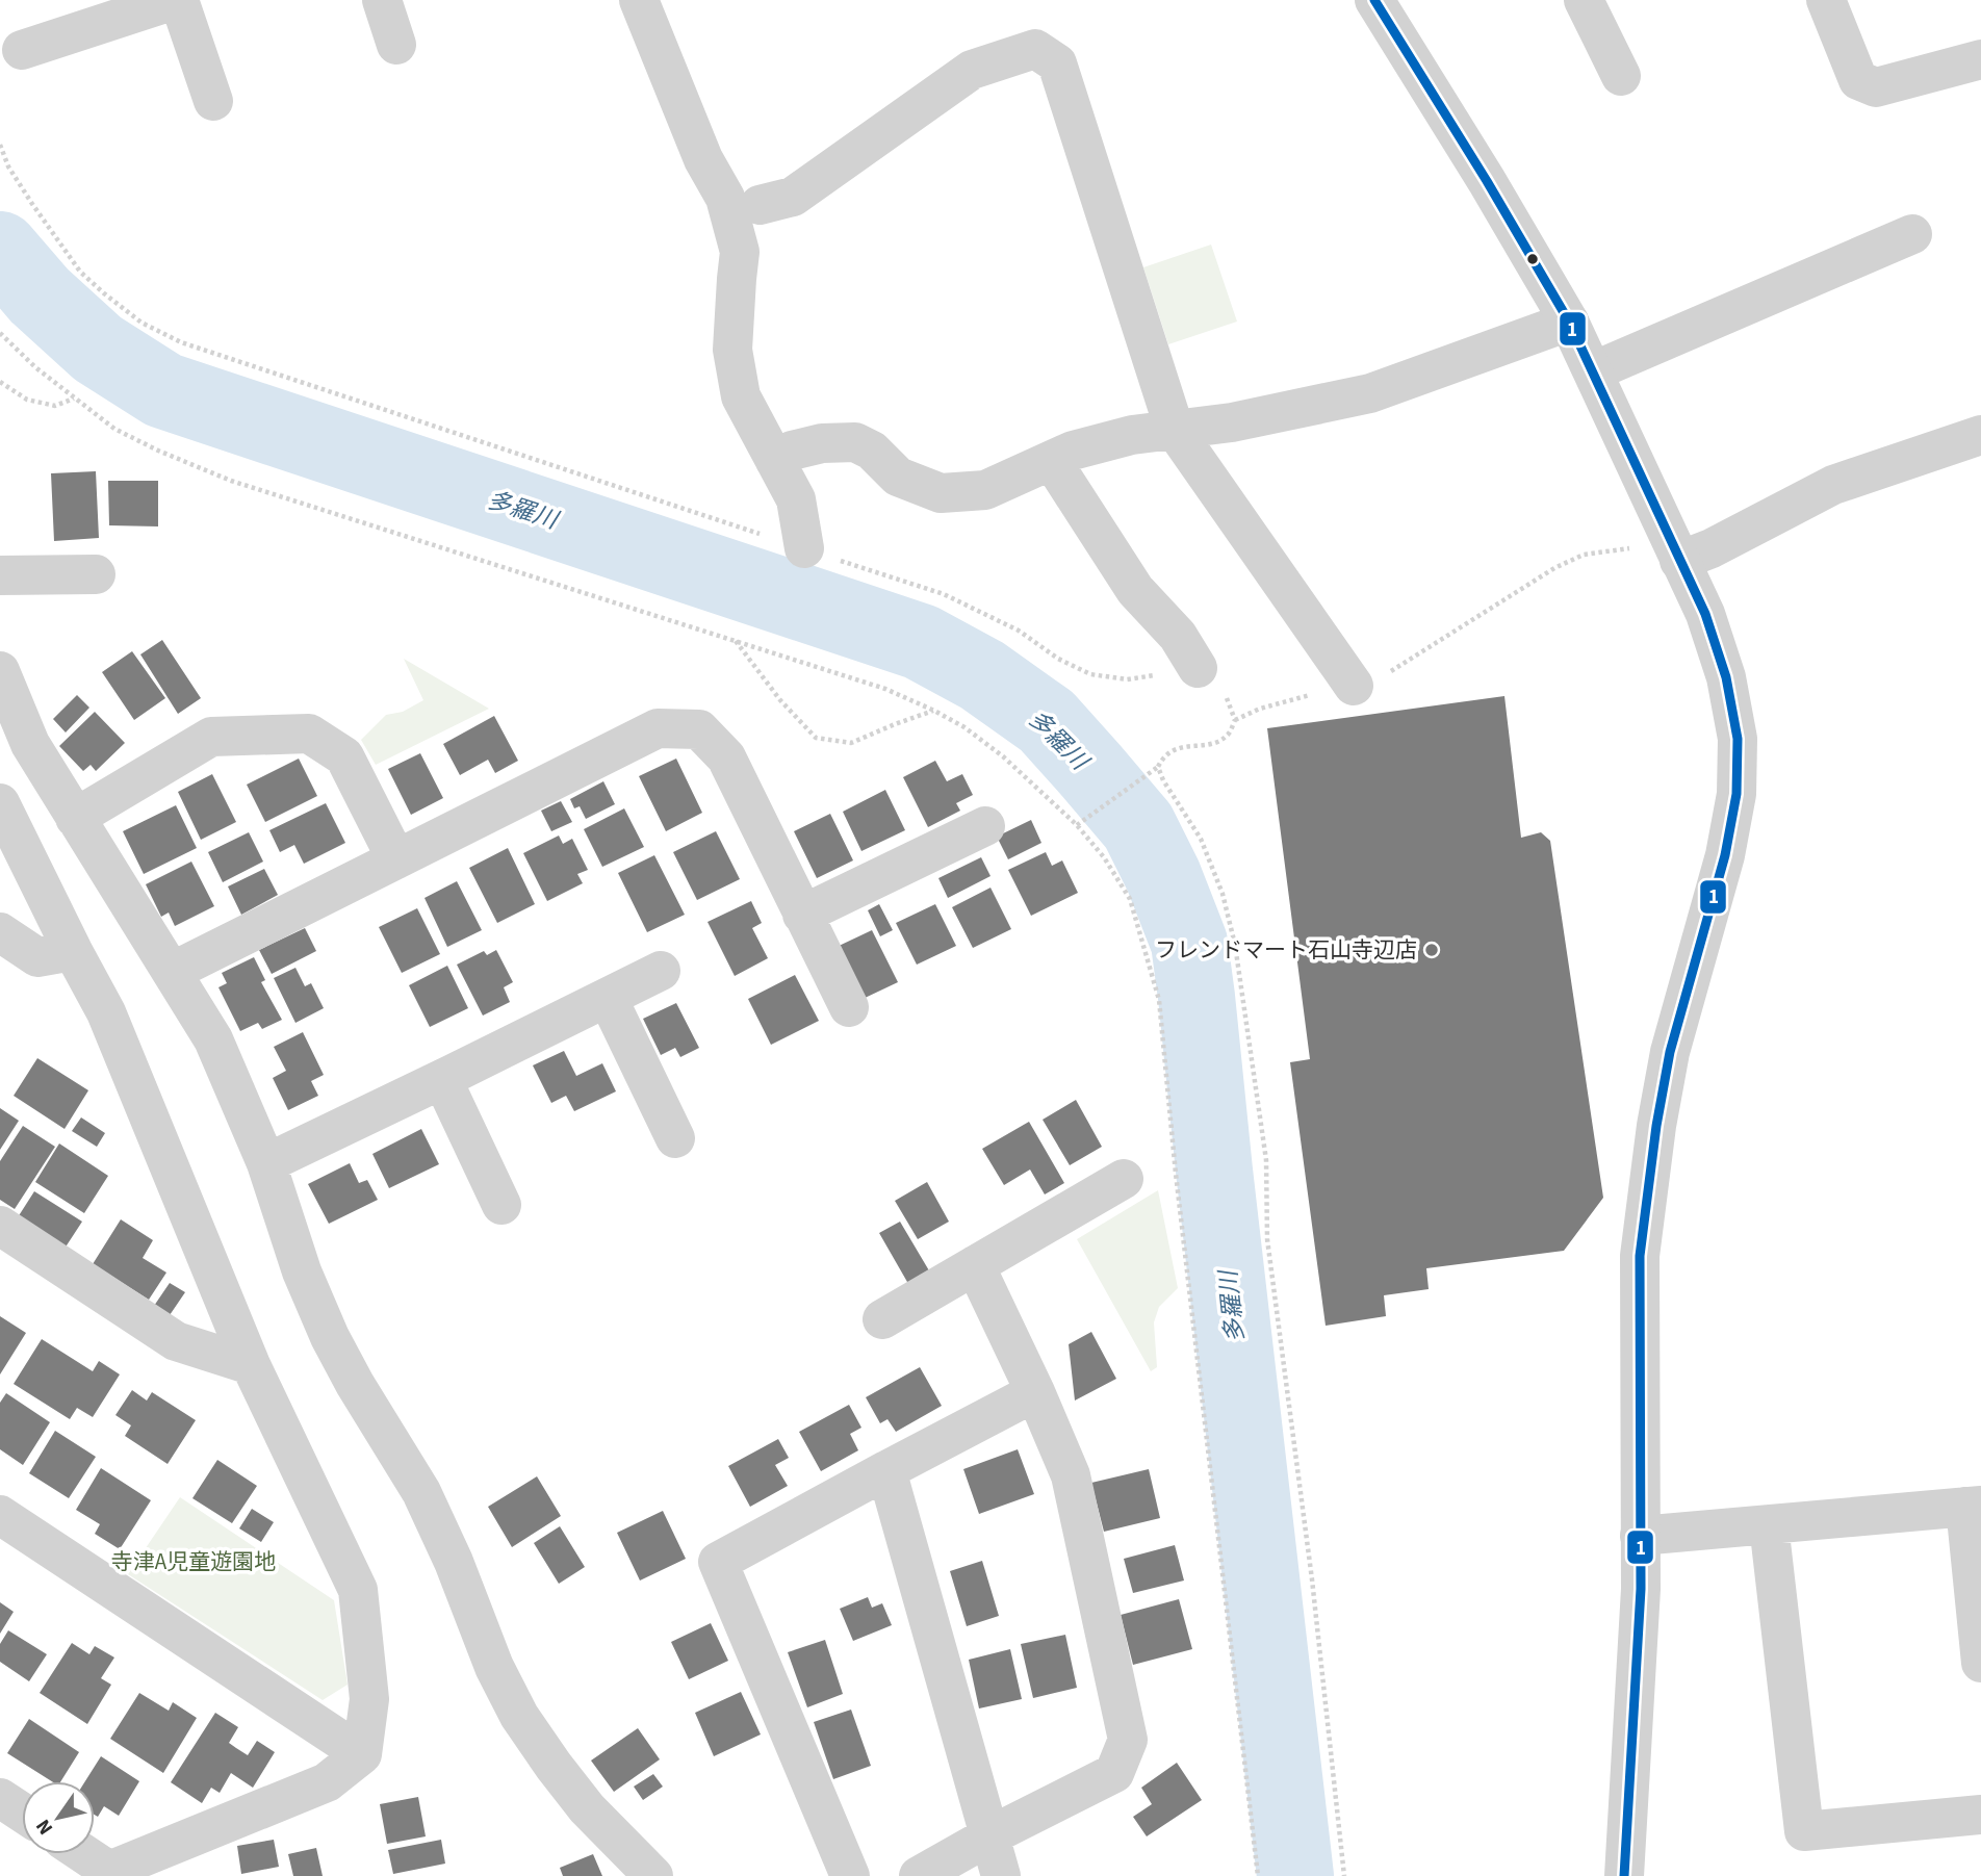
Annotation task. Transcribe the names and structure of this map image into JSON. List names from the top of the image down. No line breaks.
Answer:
{"water":["多羅川"],"parks":["寺津A児童遊園地"],"places":["フレンドマート石山寺辺店"],"lines":["transit line 1"],"north":"bottom left"}
